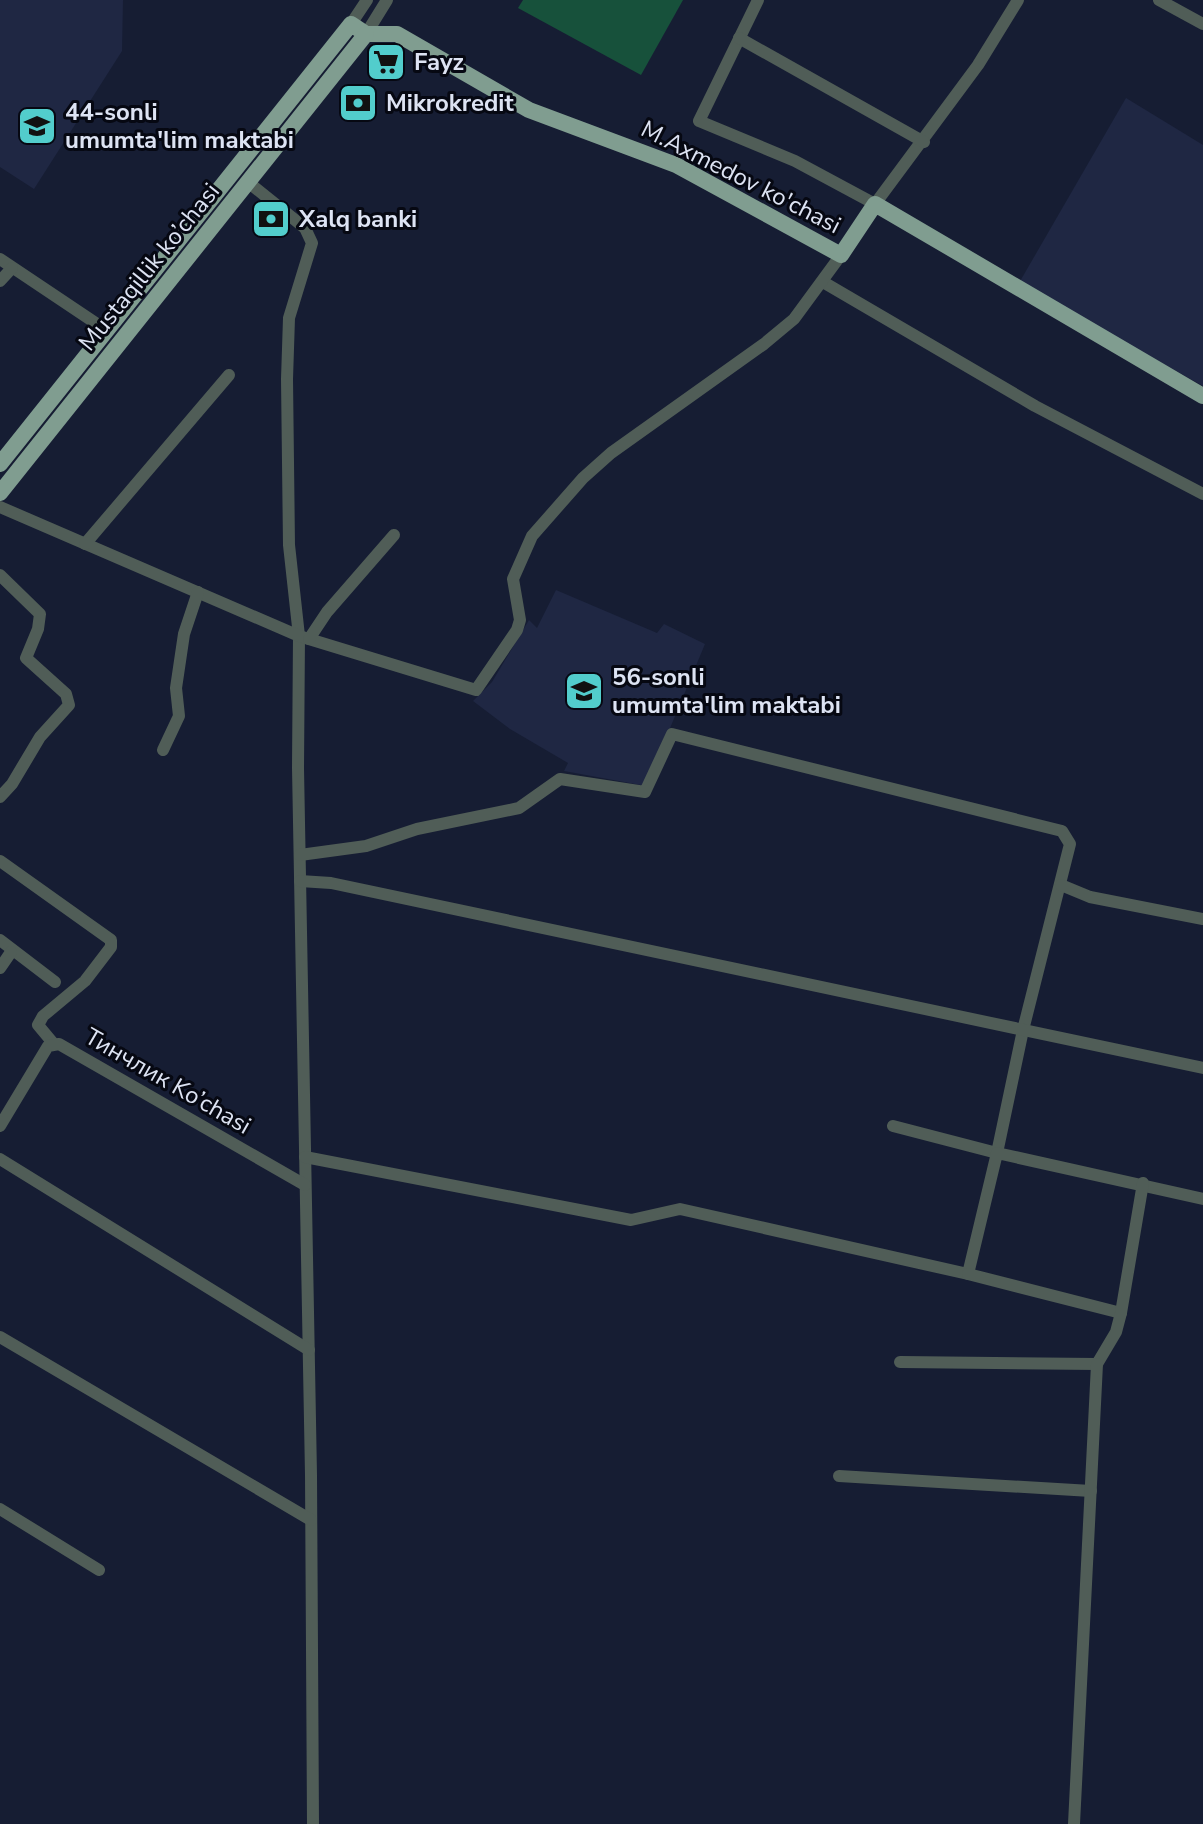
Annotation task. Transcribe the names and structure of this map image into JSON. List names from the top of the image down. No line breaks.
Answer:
{"streets":{"main road":["M.Axmedov ko'chasi","Mustaqillik ko’chasi"],"street":["Тинчлик Ko’chasi"]},"crossings":[["M.Axmedov ko'chasi","Mustaqillik ko’chasi"]],"places":{"supermarket":["Fayz"],"bank":["Mikrokredit","Xalq banki"],"school or university":["44-sonli umumta'lim maktabi","56-sonli umumta'lim maktabi"]}}
